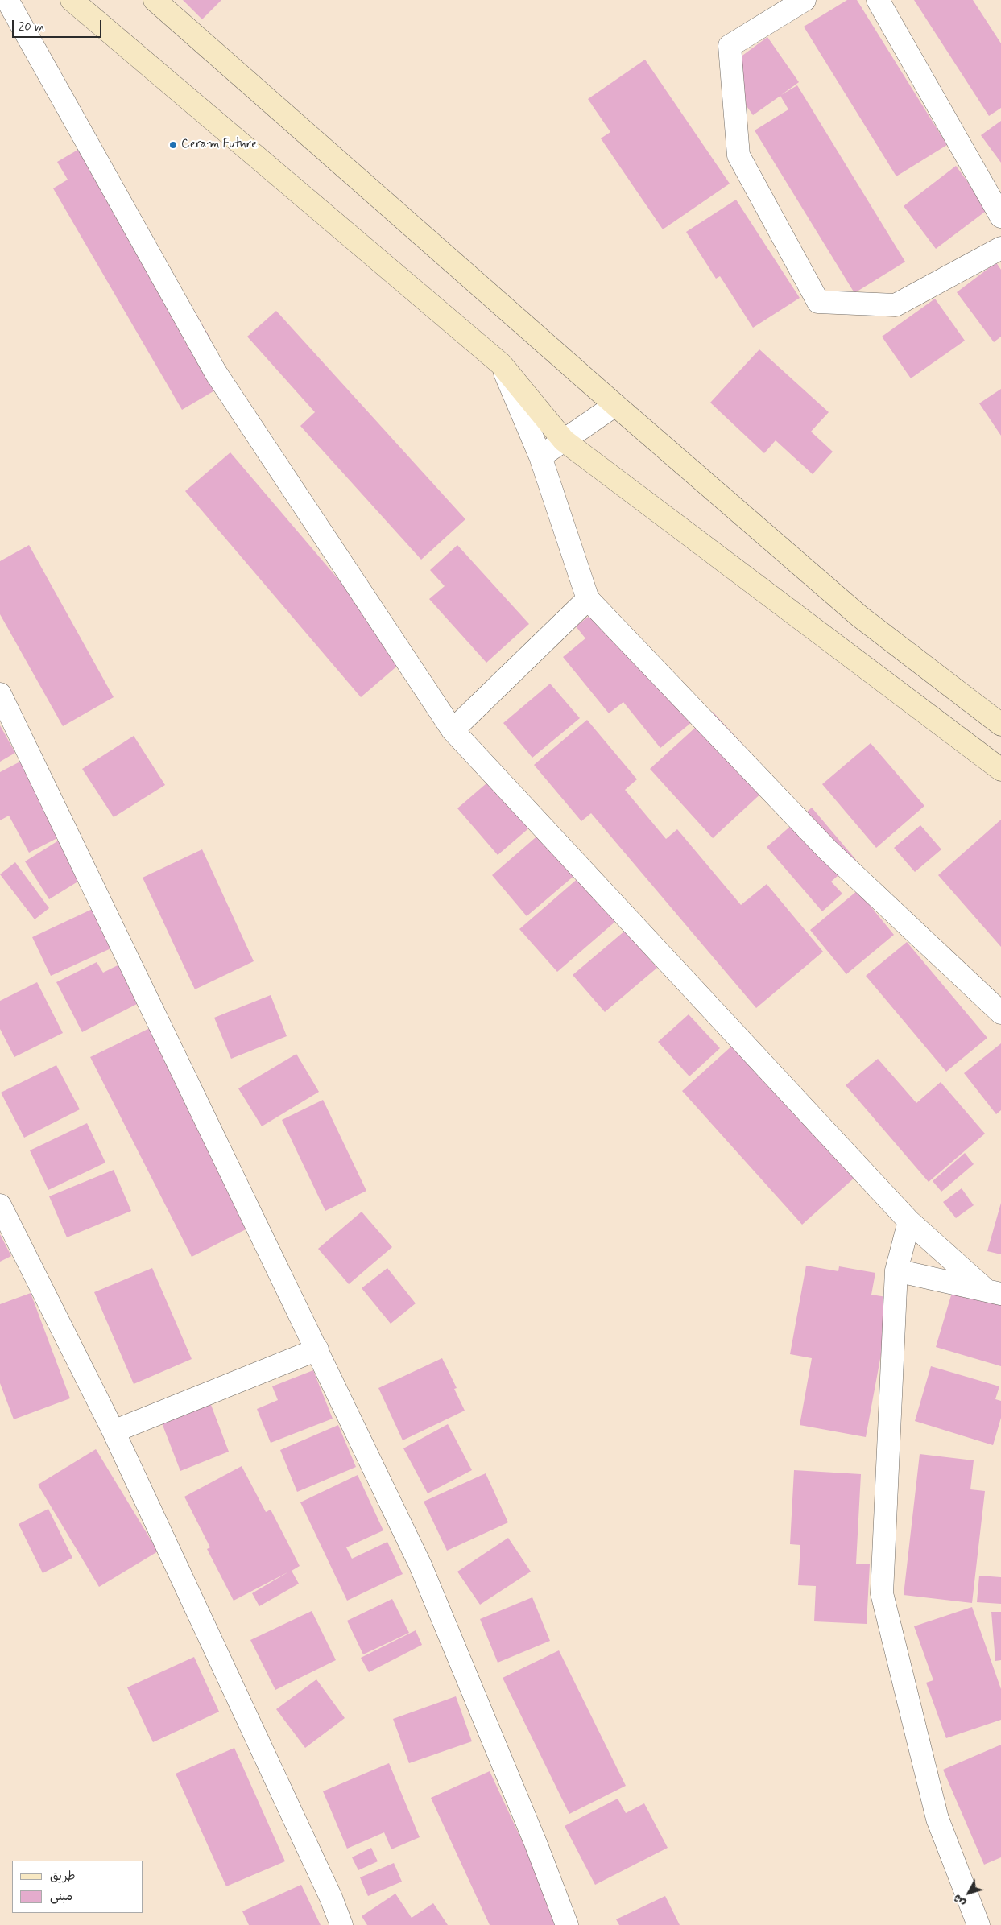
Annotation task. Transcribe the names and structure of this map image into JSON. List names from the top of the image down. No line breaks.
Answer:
{"places":["Ceram Future"],"legend":["طريق","مبنى"],"scale_bar":"20 m","north":"bottom left"}
